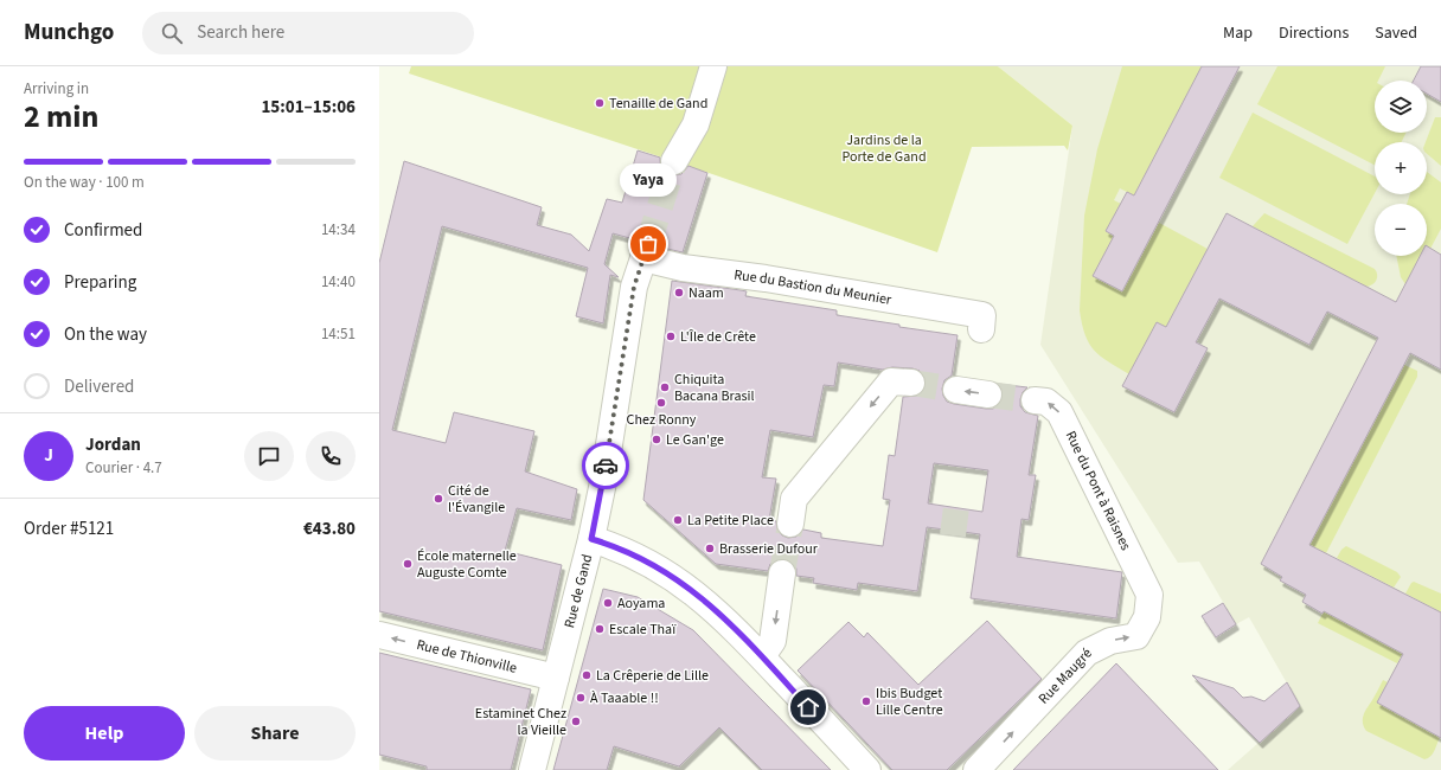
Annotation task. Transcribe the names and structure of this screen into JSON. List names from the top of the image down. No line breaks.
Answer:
{"streets":{"street":["Rue du Bastion du Meunier","Rue du Pont à Raisnes","Rue de Gand","Rue de Thionville","Rue Maugré"]},"crossings":[["Rue du Bastion du Meunier","Rue de Gand"],["Rue du Pont à Raisnes","Rue Maugré"],["Rue de Gand","Rue de Thionville"]],"one_way":["Rue du Pont à Raisnes","Rue de Thionville","Rue Maugré"],"parks":["Jardins de la Porte de Gand"],"places":["Tenaille de Gand","Yaya","Naam","L'Île de Crête","Chiquita Bacana Brasil","Chez Ronny","Le Gan'ge","Cité de l'Évangile","La Petite Place","Brasserie Dufour","École maternelle Auguste Comte","Aoyama","Escale Thaï","La Crêperie de Lille","À Taaable !!","Ibis Budget Lille Centre","Estaminet Chez la Vieille"],"page":{"header":"Munchgo","search":"Search here","nav":["Map","Directions","Saved"],"heading":["2 min","Arriving in","15:01–15:06"],"panel":["Jordan","Courier · 4.7","Order #5121","€43.80"],"map_buttons":["+","−"],"bar":"On the way · 100 m","bubble":"Yaya","list":[["Confirmed","14:34"],["Preparing","14:40"],["On the way","14:51"],"Delivered"],"round":"J","buttons":["Help","Share"]}}
